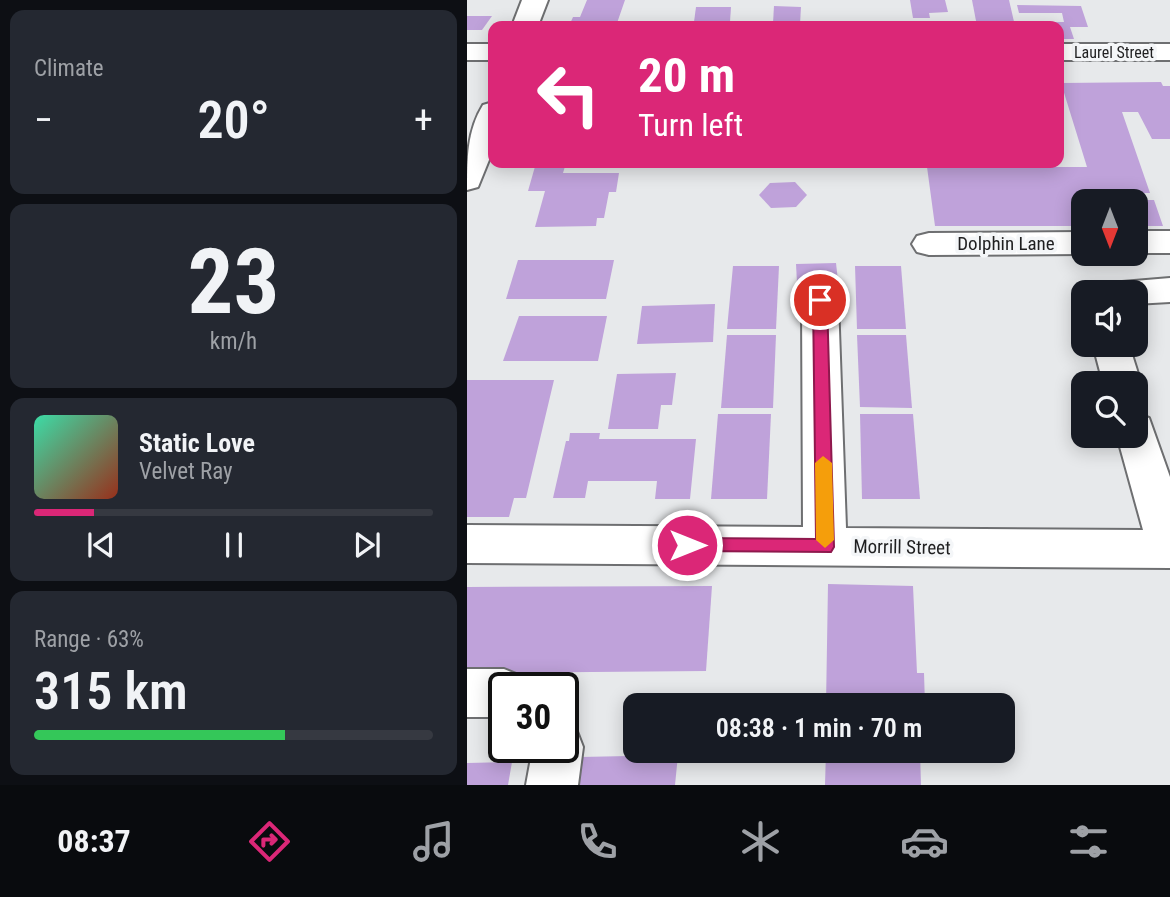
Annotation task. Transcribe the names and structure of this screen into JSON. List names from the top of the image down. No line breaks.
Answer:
{"streets":{"street":["Laurel Street","Dolphin Lane","Morrill Street"]},"north":"bottom","page":{"tile":["Climate",["23","km/h"],["Range · 63%","315 km"]],"turn":["20 m","Turn left"],"heat":["−","20°","+"],"song":["Static Love","Velvet Ray"],"limit":"30","trip":"08:38 · 1 min · 70 m","tabs":"08:37"}}
